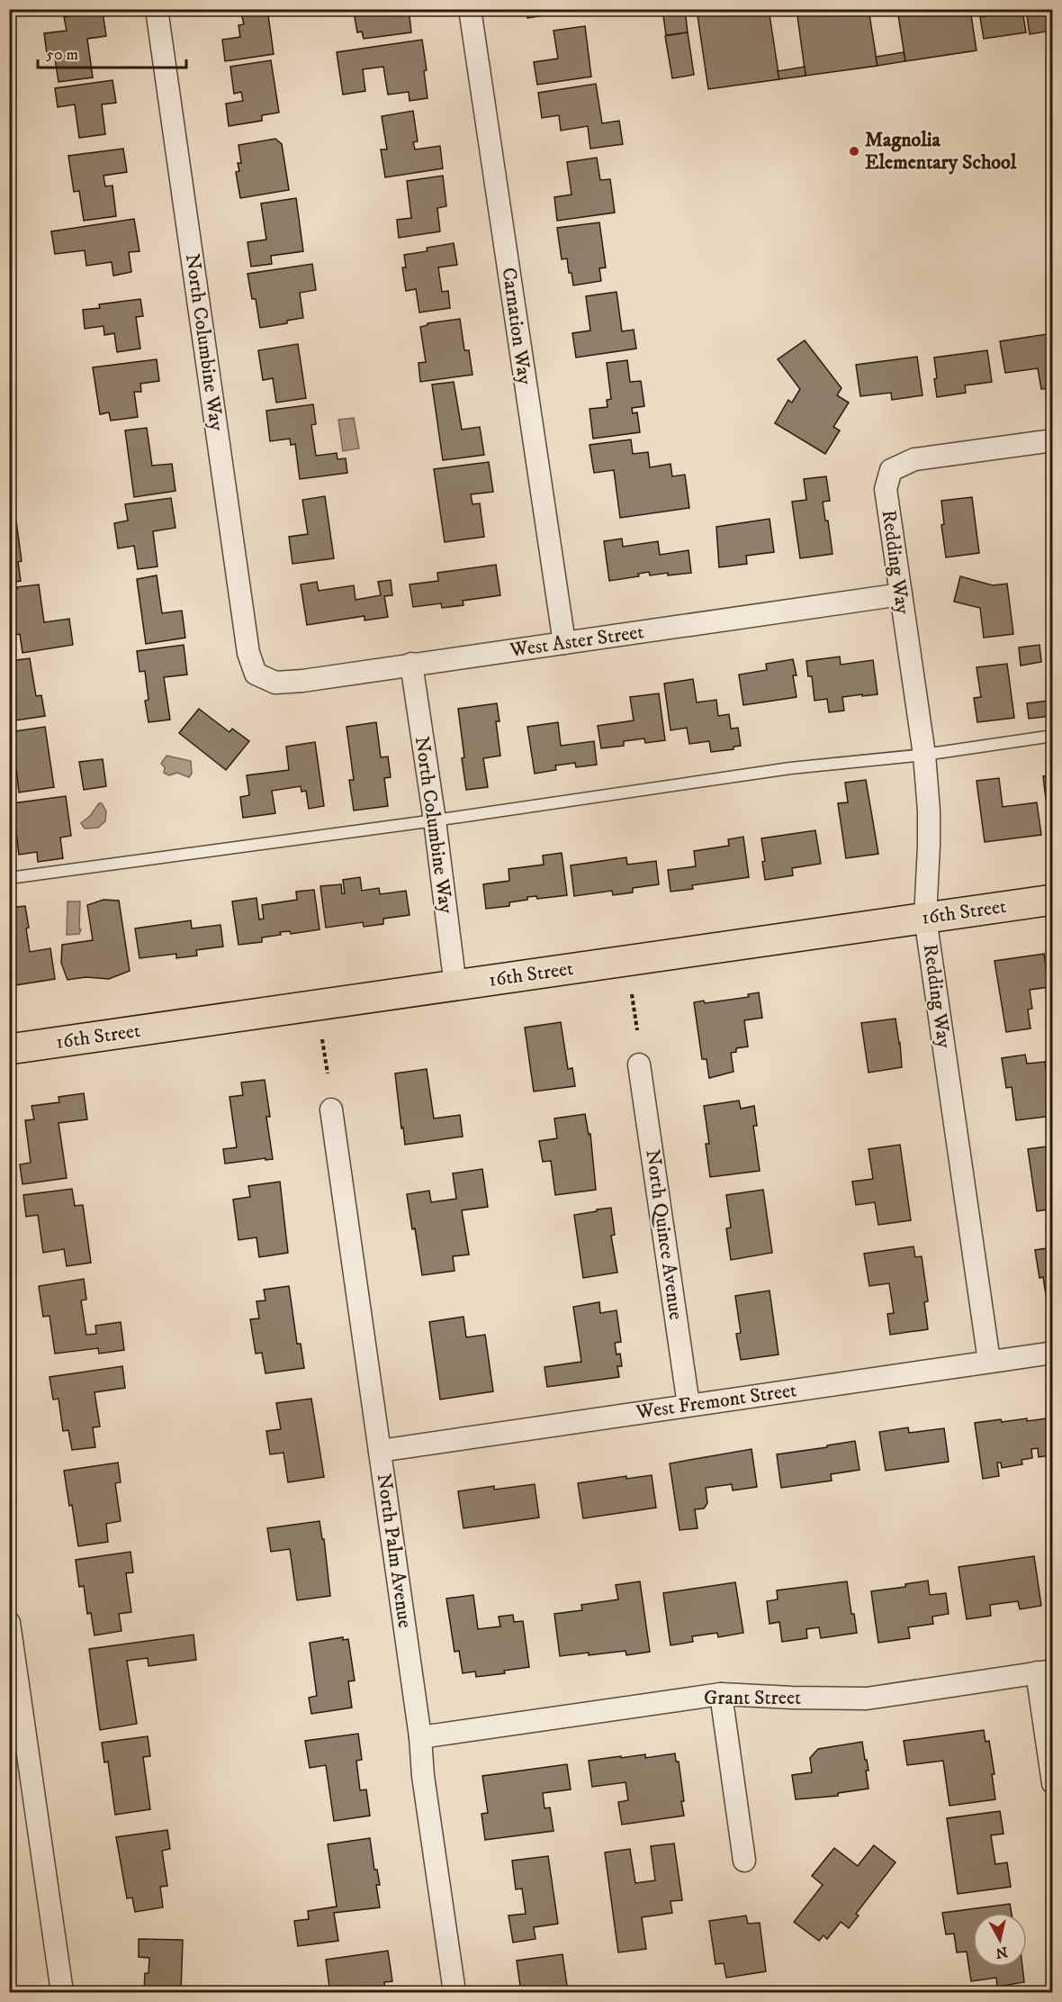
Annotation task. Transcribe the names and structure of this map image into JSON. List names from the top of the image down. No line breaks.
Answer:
{"streets":{"main road":["16th Street"],"street":["Carnation Way","North Columbine Way","Redding Way","West Aster Street","North Quince Avenue","West Fremont Street","North Palm Avenue","Grant Street"]},"crossings":[["Carnation Way","West Aster Street"],["North Columbine Way","West Aster Street"],["North Columbine Way","16th Street"],["Redding Way","West Aster Street"],["Redding Way","16th Street"],["Redding Way","West Fremont Street"],["North Quince Avenue","West Fremont Street"],["West Fremont Street","North Palm Avenue"],["North Palm Avenue","Grant Street"]],"places":["Magnolia Elementary School"],"scale_bar":"50 m","north":"bottom"}
